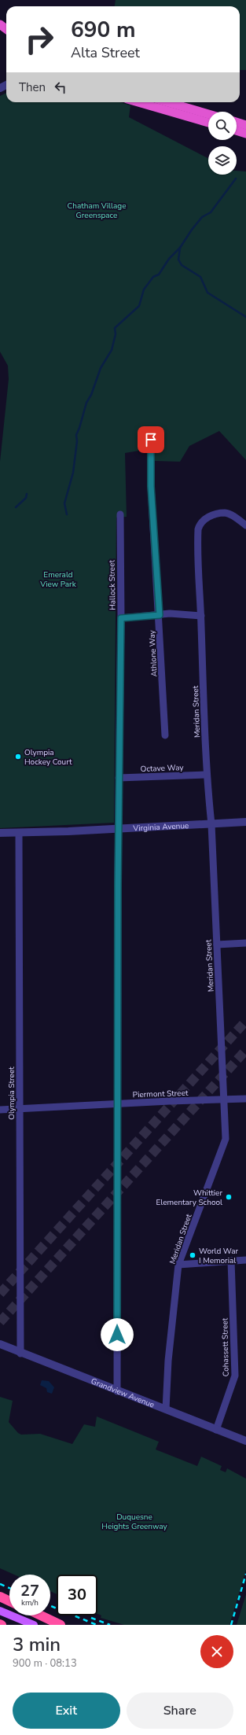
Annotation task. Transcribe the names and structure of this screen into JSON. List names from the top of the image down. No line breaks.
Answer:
{"streets":{"street":["Hallock Street","Athlone Way","Meridan Street","Octave Way","Virginia Avenue","Olympia Street","Piermont Street","Cohassett Street","Grandview Avenue"]},"crossings":[["Hallock Street","Octave Way"],["Hallock Street","Virginia Avenue"],["Hallock Street","Piermont Street"],["Hallock Street","Grandview Avenue"],["Meridan Street","Octave Way"],["Meridan Street","Virginia Avenue"],["Meridan Street","Piermont Street"],["Meridan Street","Grandview Avenue"],["Virginia Avenue","Olympia Street"],["Olympia Street","Piermont Street"],["Olympia Street","Grandview Avenue"],["Cohassett Street","Grandview Avenue"]],"parks":["Chatham Village Greenspace","Emerald View Park","Duquesne Heights Greenway"],"places":["Olympia Hockey Court","Whittier Elementary School","World War I Memorial"],"page":{"turn":["690 m","Alta Street"],"then":"Then","speed":"27 km/h","limit":"30","heading":["3 min","900 m · 08:13"],"buttons":["Exit","Share"]}}
